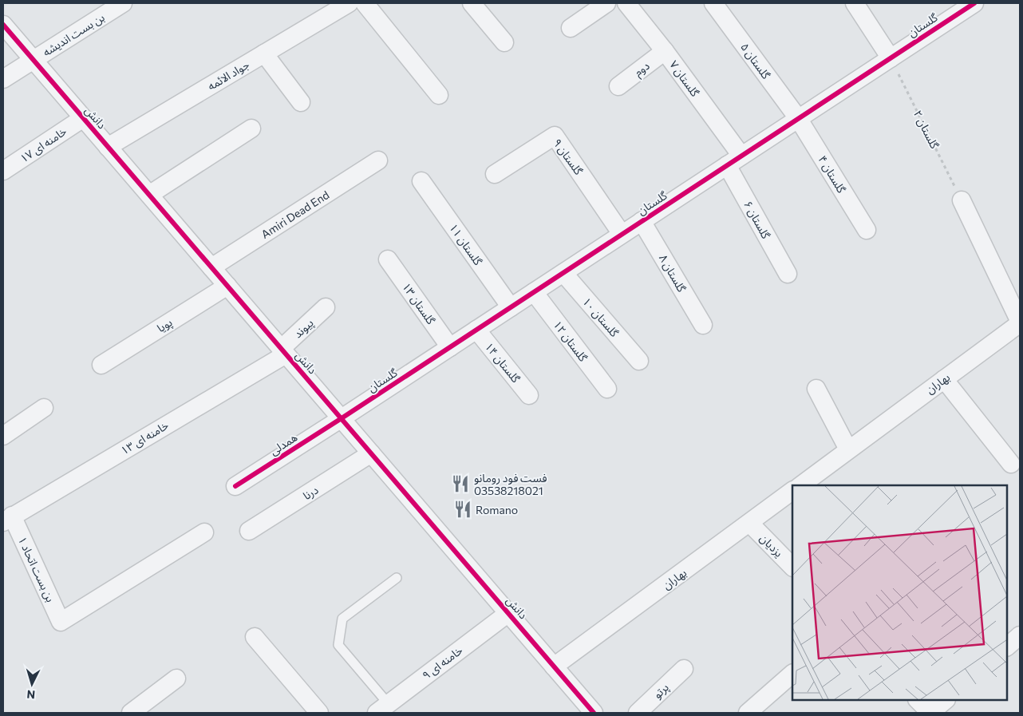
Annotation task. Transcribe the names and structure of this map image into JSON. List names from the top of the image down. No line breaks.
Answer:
{"streets":{"street":["گلستان","بن بست اندیشه","گلستان ۵","دوم","جواد الائمه","گلستان ۷","دانش","خامنه ای ۱۷","گلستان ۹","گلستان ۴","Amiri Dead End","گلستان ۶","گلستان ۱۱","گلستان ۸","گلستان ۱۳","گلستان ۱۰","پویا","پیوند","گلستان ۱۲","گلستان ۱۴","بهاران","خامنه ای ۱۳","همدلی","درنا","یزدیان","بن بست اتحاد ۱","خامنه ای ۹","پرتو"],"path":["گلستان ۲"]},"crossings":[["گلستان","گلستان ۵"],["گلستان","گلستان ۷"],["گلستان","دانش"],["گلستان","گلستان ۲"],["گلستان","گلستان ۹"],["گلستان","گلستان ۴"],["گلستان","گلستان ۶"],["گلستان","گلستان ۱۱"],["گلستان","گلستان ۸"],["گلستان","گلستان ۱۳"],["گلستان","گلستان ۱۰"],["گلستان","گلستان ۱۲"],["گلستان","گلستان ۱۴"],["گلستان","همدلی"],["بن بست اندیشه","دانش"],["گلستان ۵","گلستان ۴"],["دوم","گلستان ۷"],["جواد الائمه","دانش"],["گلستان ۷","گلستان ۶"],["دانش","خامنه ای ۱۷"],["دانش","Amiri Dead End"],["دانش","پویا"],["دانش","پیوند"],["دانش","بهاران"],["دانش","خامنه ای ۱۳"],["دانش","همدلی"],["دانش","درنا"],["دانش","خامنه ای ۹"],["پیوند","خامنه ای ۱۳"],["بهاران","یزدیان"],["خامنه ای ۱۳","بن بست اتحاد ۱"]],"places":{"restaurant":["فست فود رومانو 03538218021","Romano"]},"north":"bottom"}
